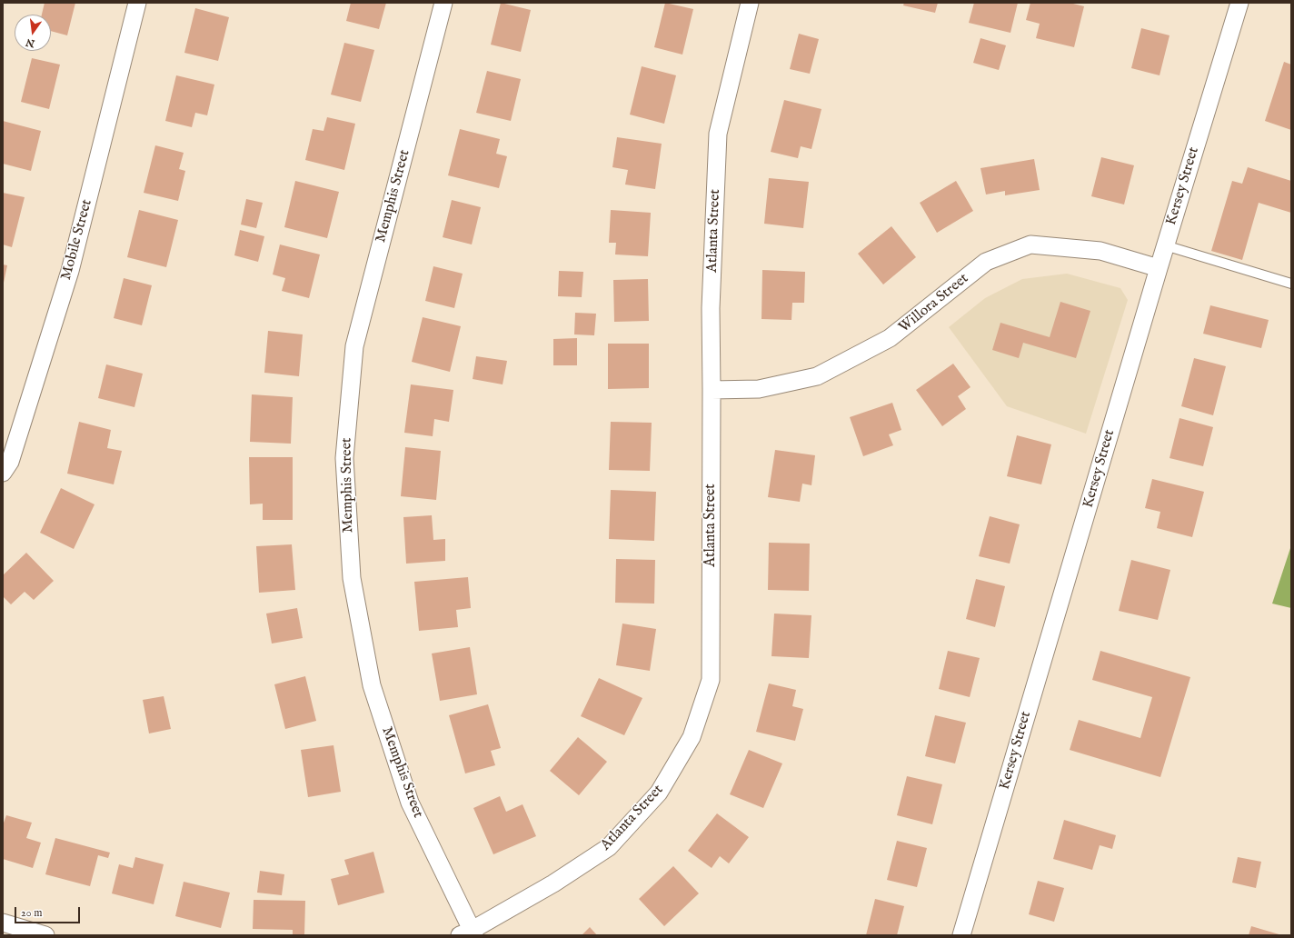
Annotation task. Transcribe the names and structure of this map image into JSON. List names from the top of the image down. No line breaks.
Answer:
{"streets":{"street":["Kersey Street","Memphis Street","Atlanta Street","Mobile Street","Willora Street"]},"crossings":[["Kersey Street","Willora Street"],["Memphis Street","Atlanta Street"],["Atlanta Street","Willora Street"]],"scale_bar":"20 m","north":"bottom"}
